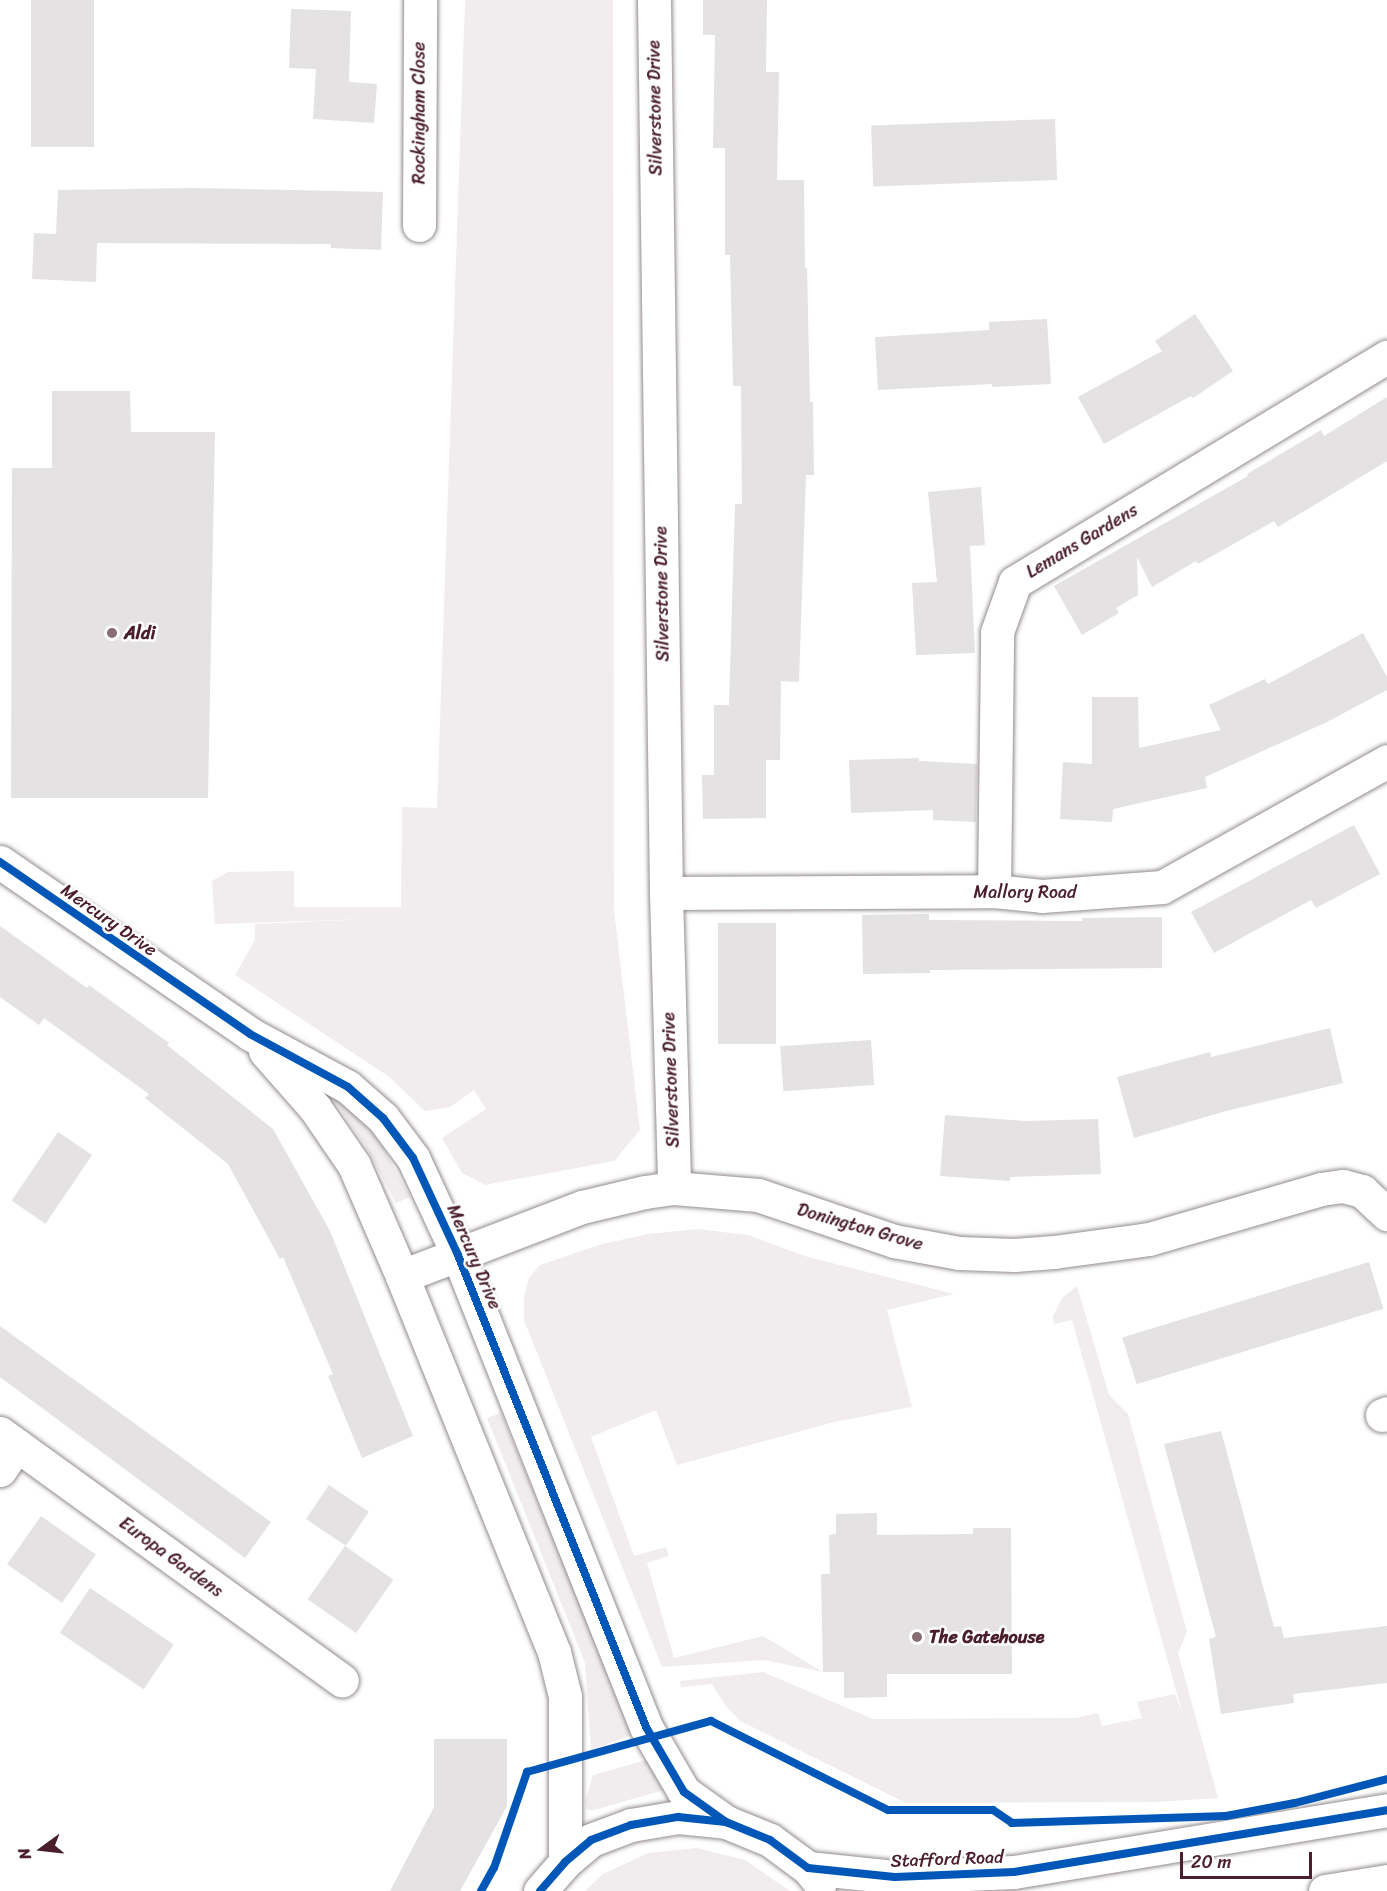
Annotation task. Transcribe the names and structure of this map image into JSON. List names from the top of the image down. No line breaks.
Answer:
{"streets":{"main road":["Silverstone Drive","Rockingham Close","Lemans Gardens","Mallory Road","Mercury Drive","Donington Grove","Europa Gardens","Stafford Road"]},"crossings":[["Silverstone Drive","Mallory Road"],["Silverstone Drive","Donington Grove"],["Lemans Gardens","Mallory Road"],["Mercury Drive","Donington Grove"],["Mercury Drive","Stafford Road"]],"places":["Aldi","The Gatehouse"],"scale_bar":"20 m","north":"left"}
